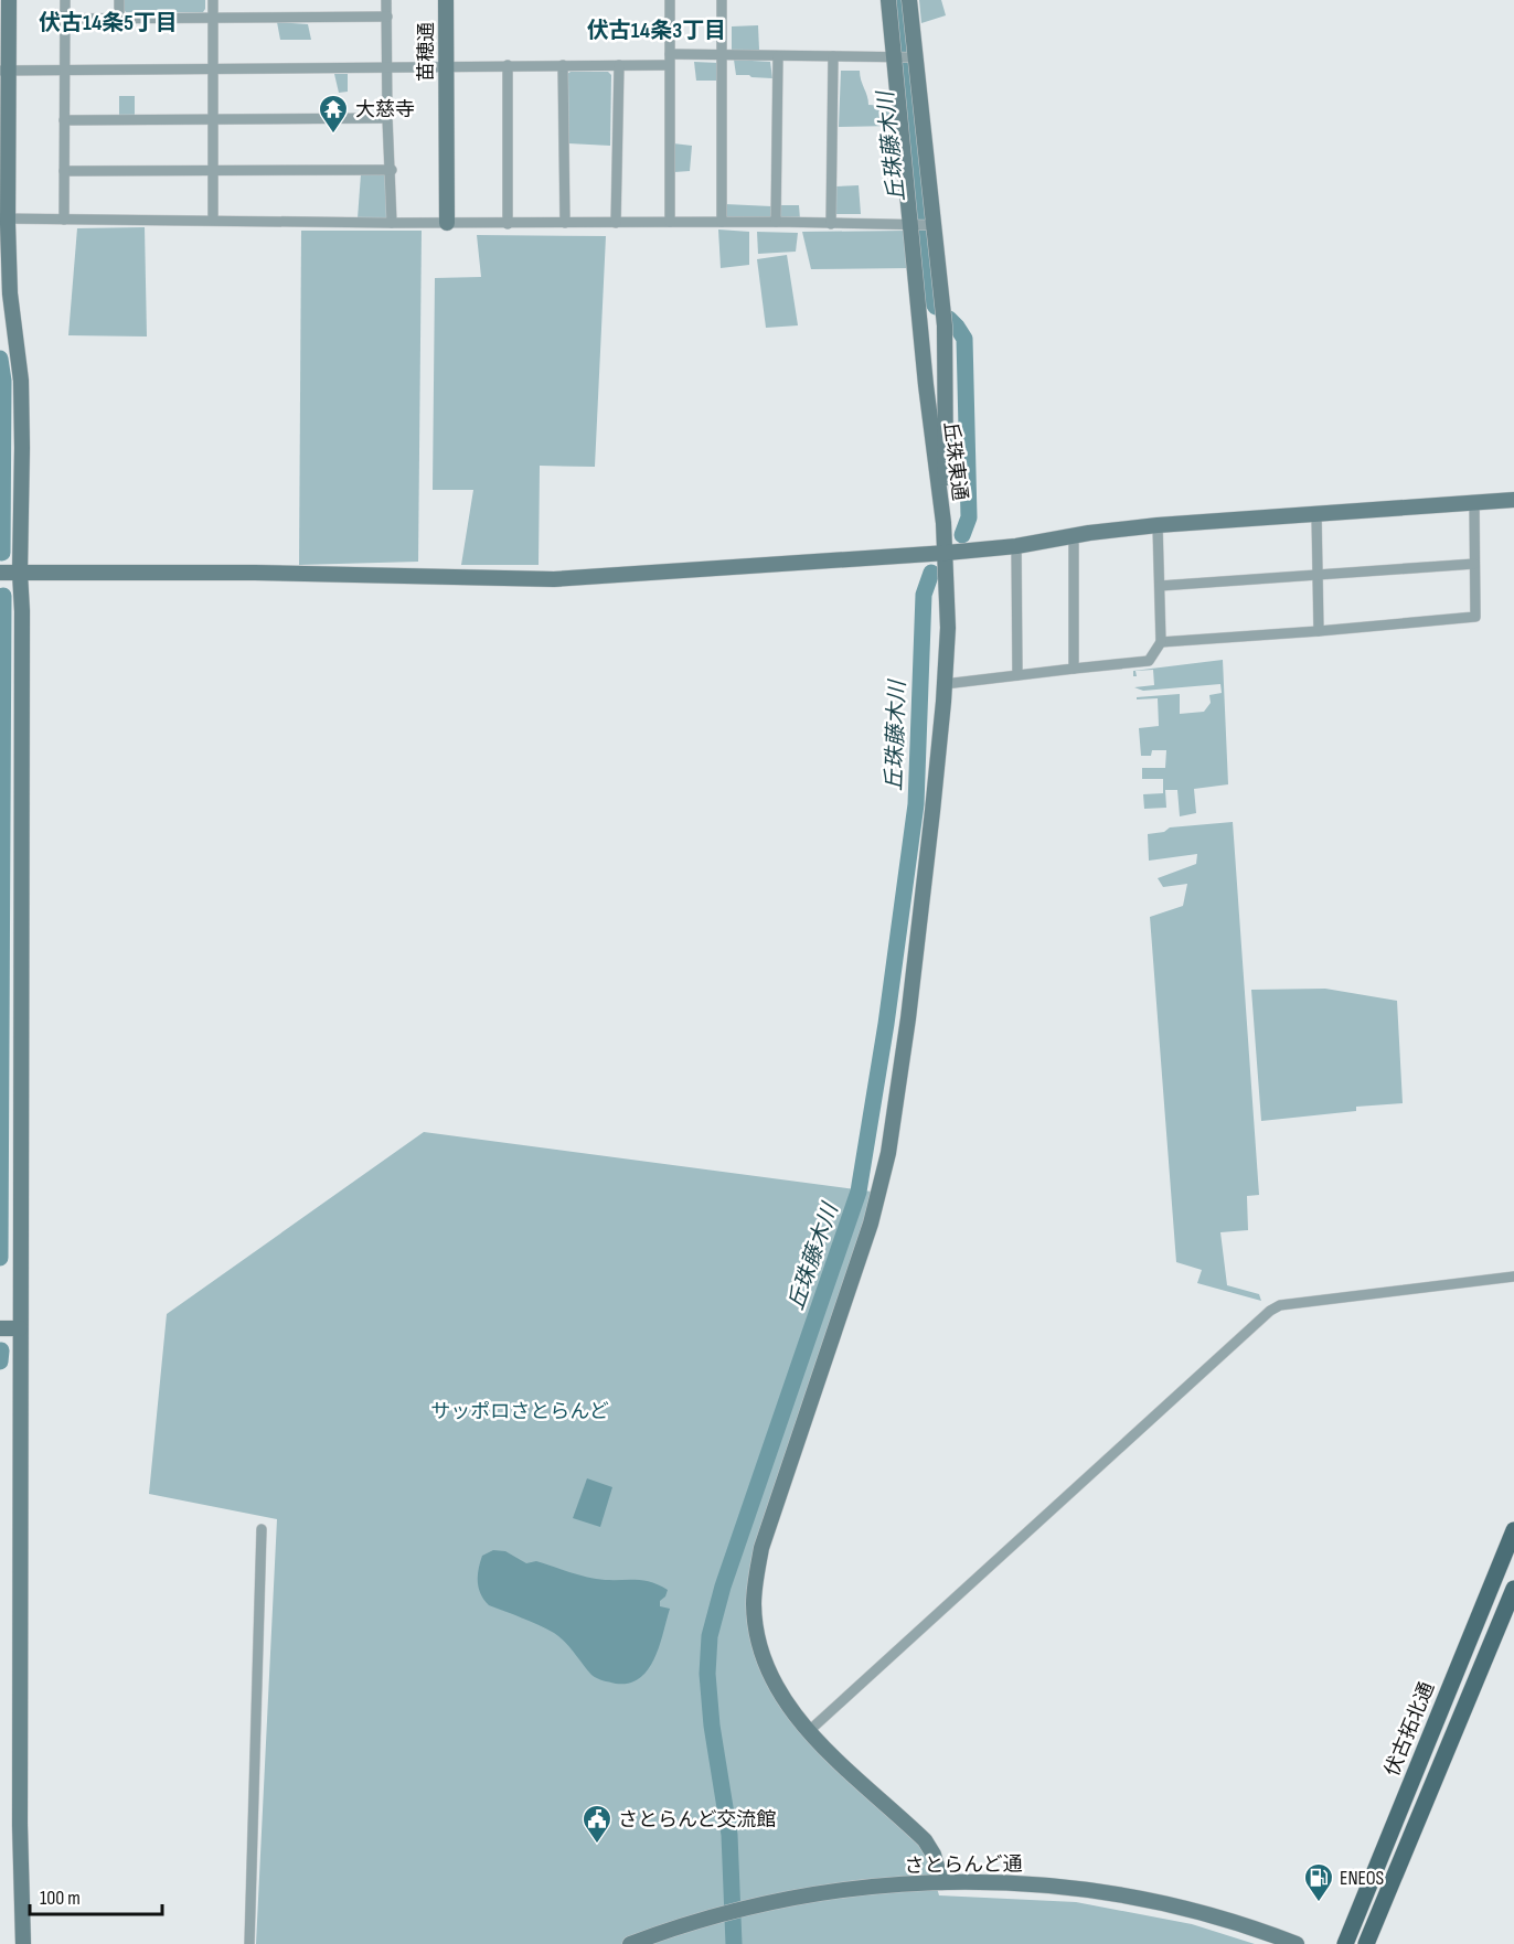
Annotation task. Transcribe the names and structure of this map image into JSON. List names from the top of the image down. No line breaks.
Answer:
{"streets":{"main road":["伏古拓北通"],"street":["苗穂通","丘珠東通","さとらんど通"]},"districts":["伏古14条5丁目","伏古14条3丁目"],"water":["丘珠藤木川"],"parks":["サッポロさとらんど"],"places":{"temple":["大慈寺"],"public building":["さとらんど交流館"],"fuel station":["ENEOS"]},"scale_bar":"100 m"}
